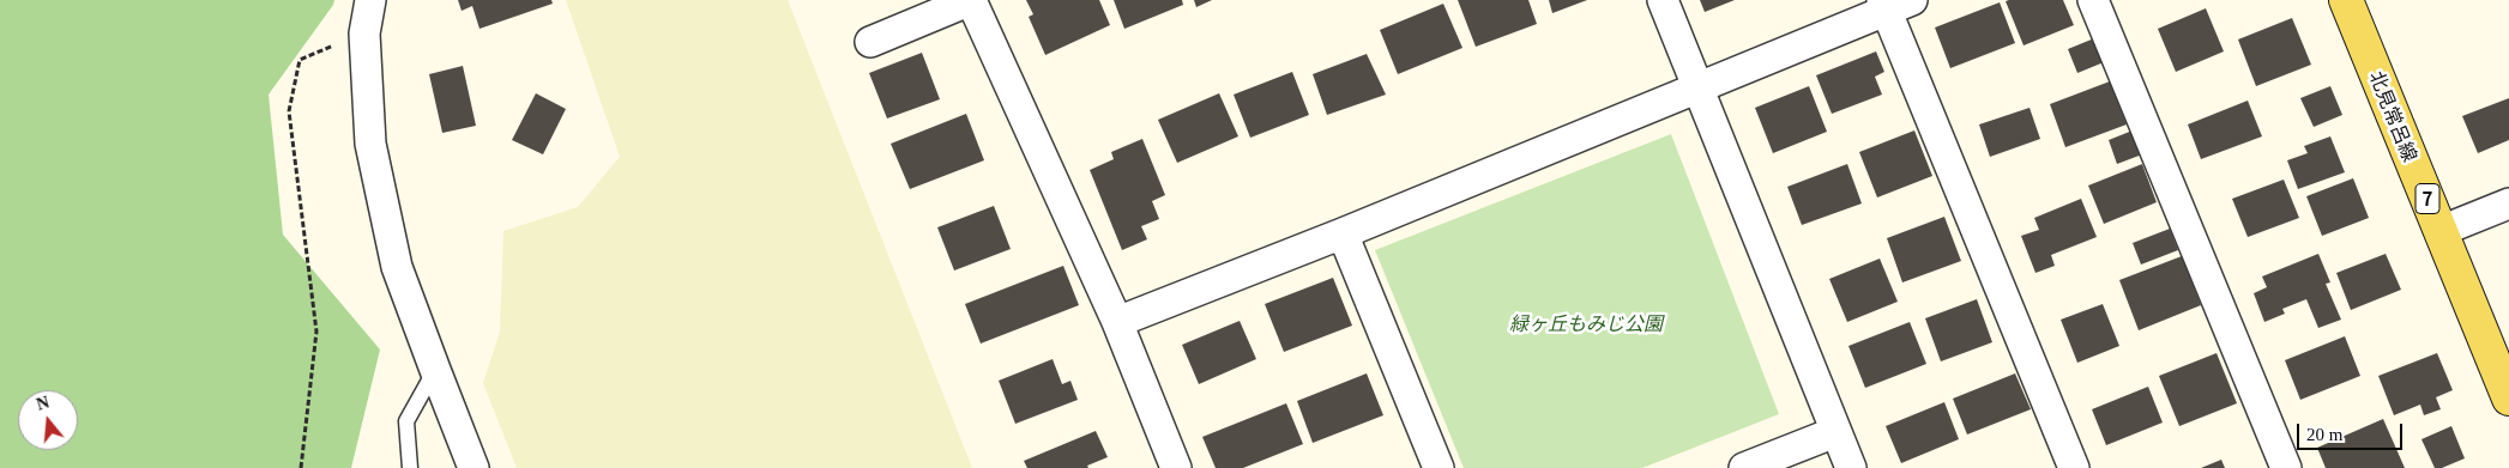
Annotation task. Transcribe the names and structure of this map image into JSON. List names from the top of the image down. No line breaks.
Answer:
{"streets":{"main road":["北見常呂線","7"]},"parks":["緑ヶ丘もみじ公園"],"scale_bar":"20 m","north":"top"}
